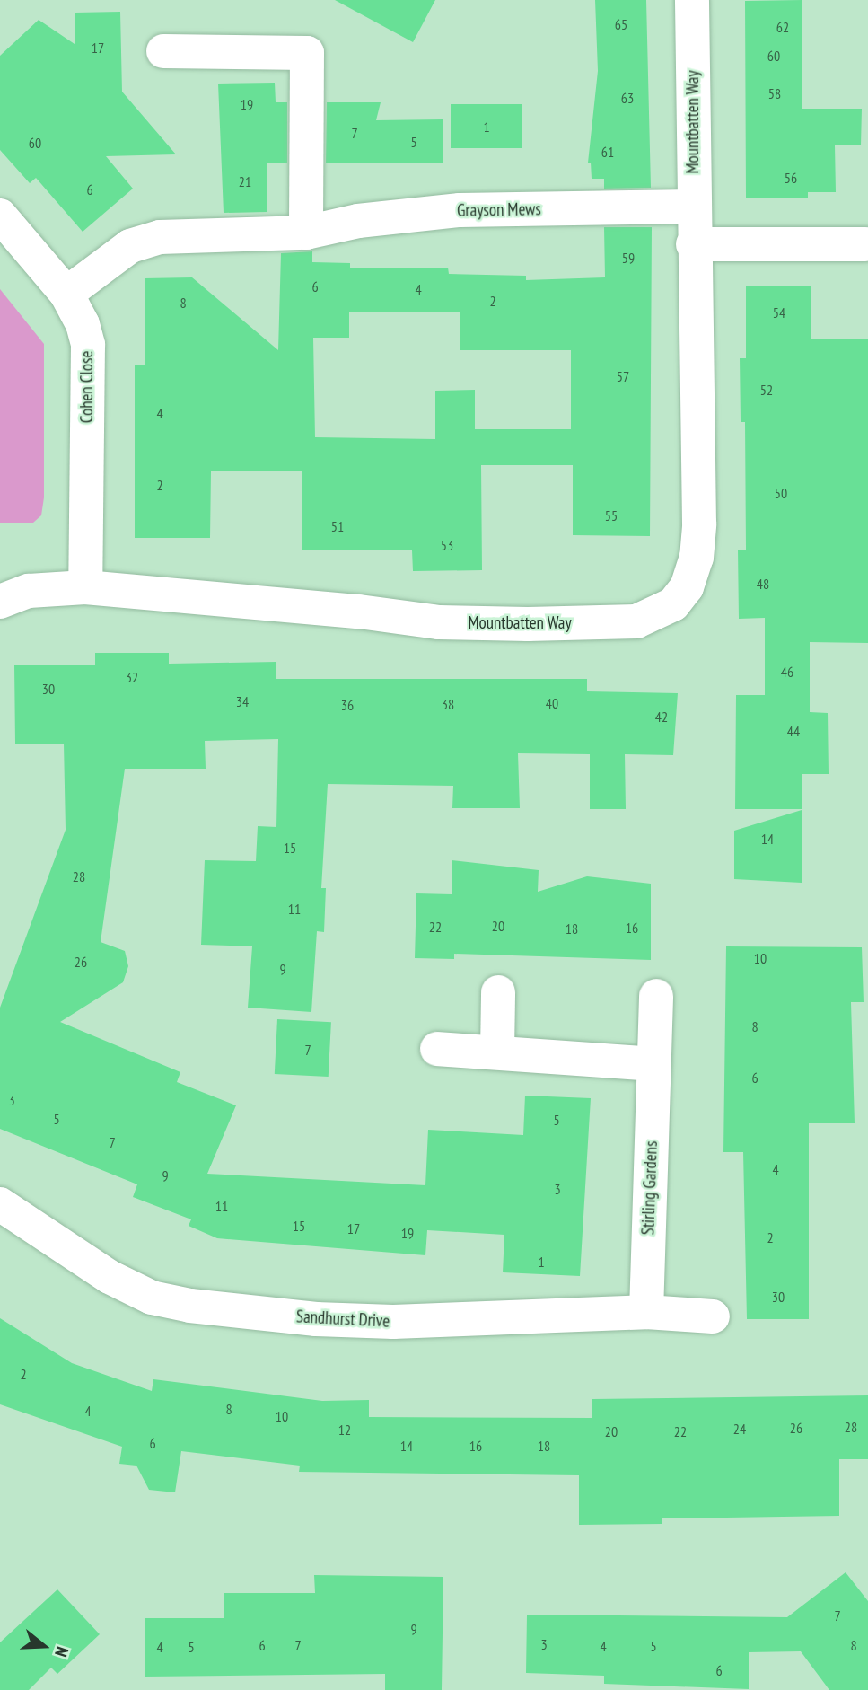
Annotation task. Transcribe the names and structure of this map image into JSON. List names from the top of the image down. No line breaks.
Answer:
{"streets":{"street":["Mountbatten Way","Grayson Mews","Cohen Close","Stirling Gardens","Sandhurst Drive"]},"crossings":[["Mountbatten Way","Grayson Mews"],["Mountbatten Way","Cohen Close"],["Grayson Mews","Cohen Close"],["Stirling Gardens","Sandhurst Drive"]],"house_numbers":["65","62","17","60","58","63","19","1","7","5","60","61","56","21","6","59","6","4","2","8","54","57","52","4","2","50","55","51","53","48","46","32","30","34","40","38","36","42","44","14","15","28","11","20","22","16","18","10","26","9","8","7","6","3","5","5","7","4","9","3","11","15","17","19","2","1","30","2","8","4","10","28","26","24","12","20","22","6","14","16","18","7","9","3","6","7","8","4","5","4","5","6"],"north":"right"}
